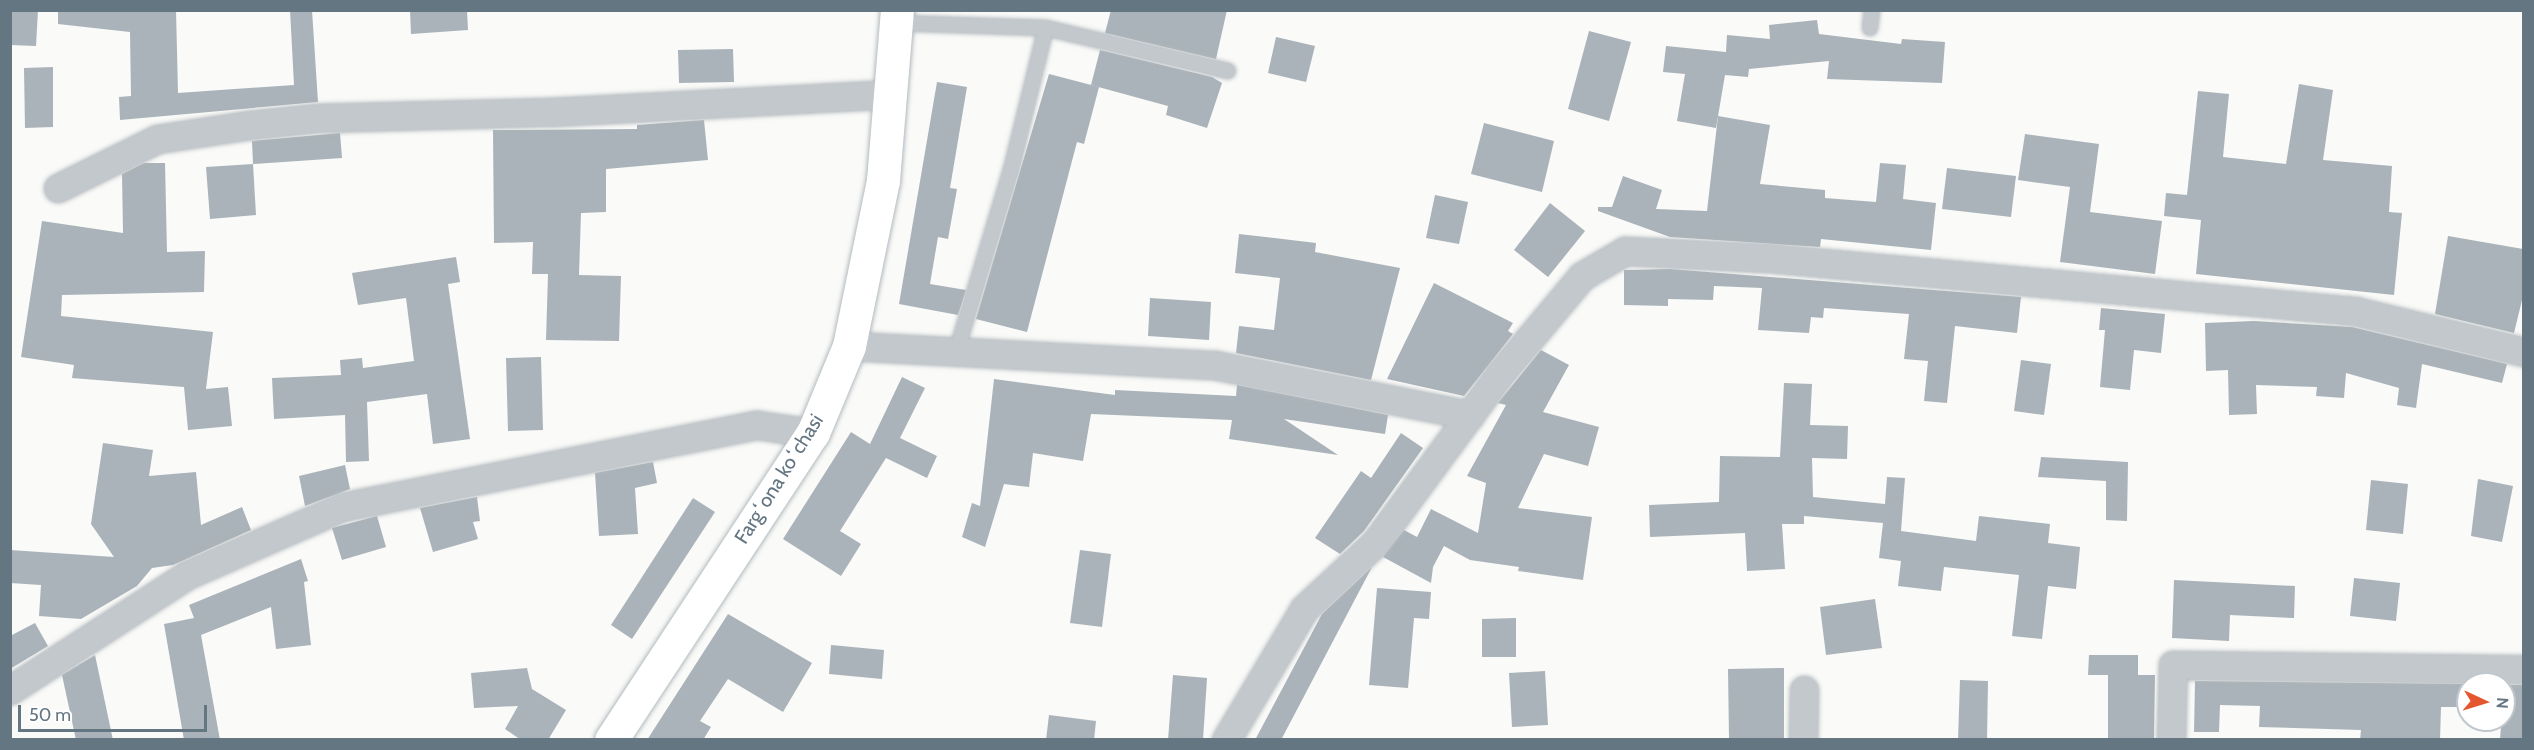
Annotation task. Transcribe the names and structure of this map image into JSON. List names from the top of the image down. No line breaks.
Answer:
{"streets":{"street":["Fargʻona koʻchasi"]},"scale_bar":"50 m","north":"right"}
